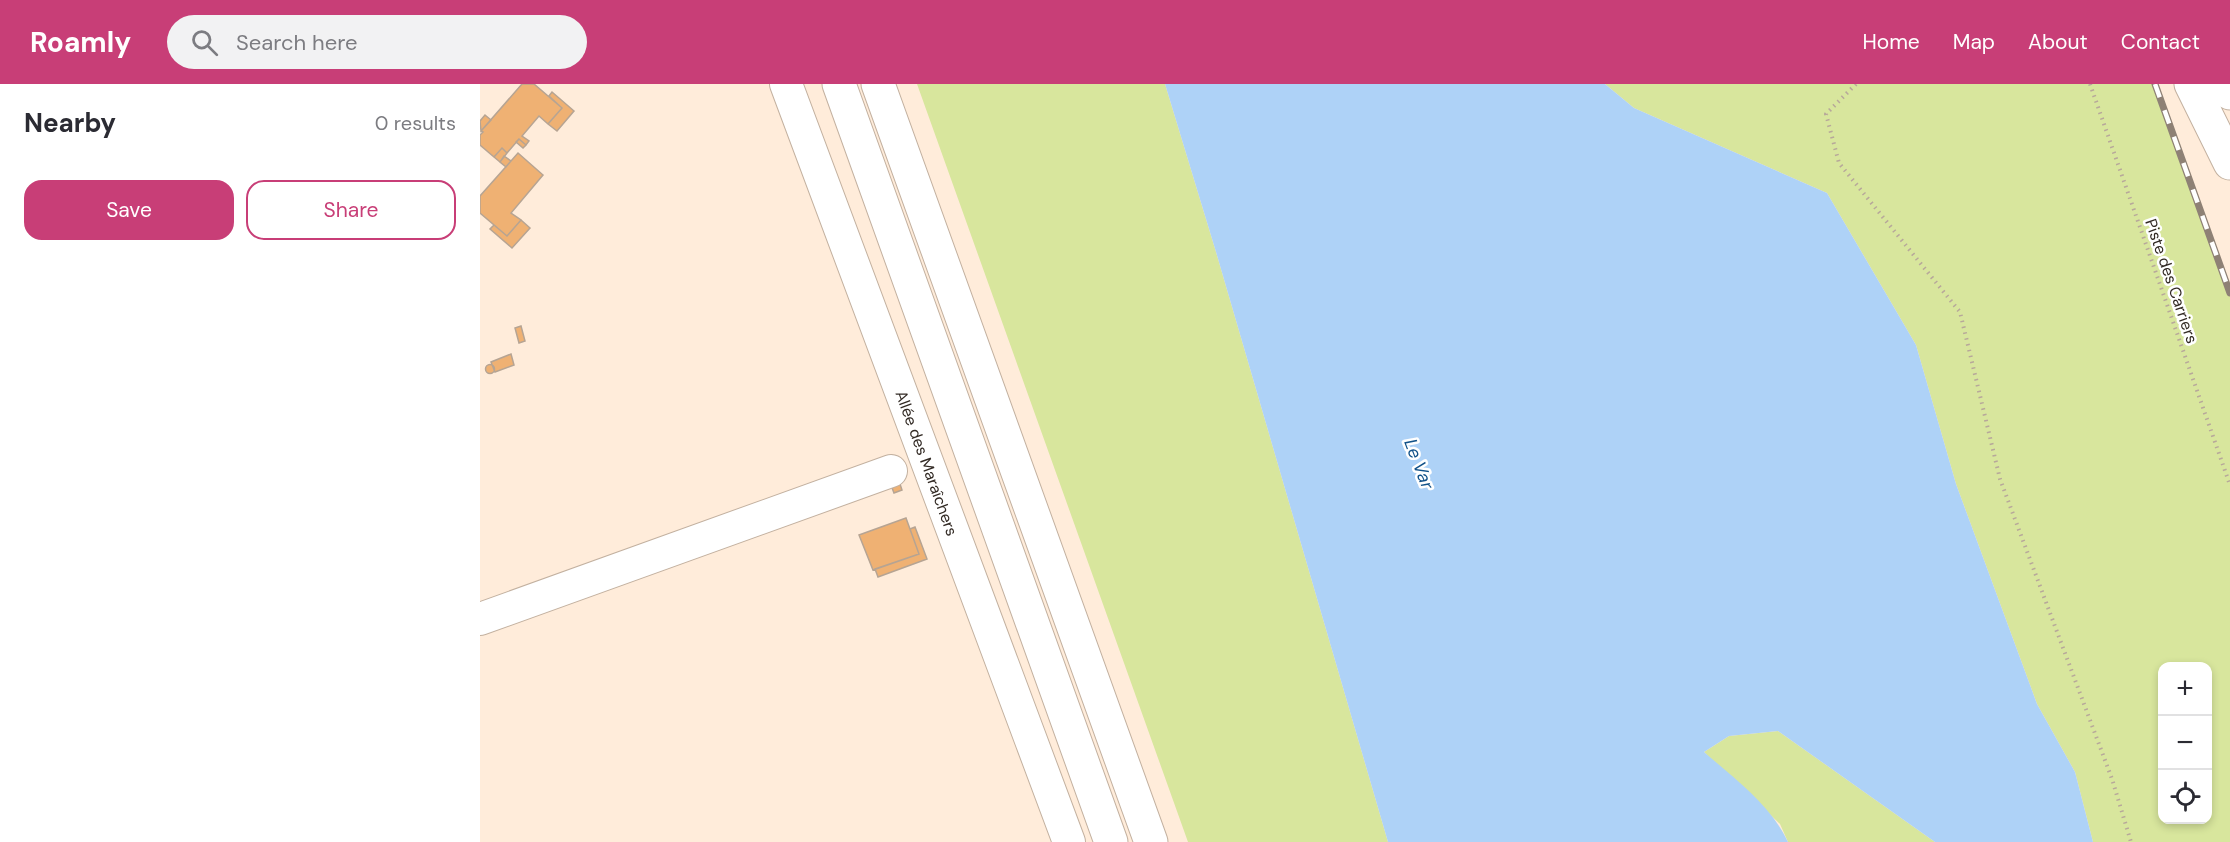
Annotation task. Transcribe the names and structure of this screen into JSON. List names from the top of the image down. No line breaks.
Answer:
{"streets":{"street":["Allée des Maraîchers"],"path":["Piste des Carriers"]},"water":["Le Var"],"page":{"header":"Roamly","search":"Search here","nav":["Home","Map","About","Contact"],"heading":["Nearby","0 results"],"buttons":["Save","Share"],"map_buttons":["+","−"]}}
